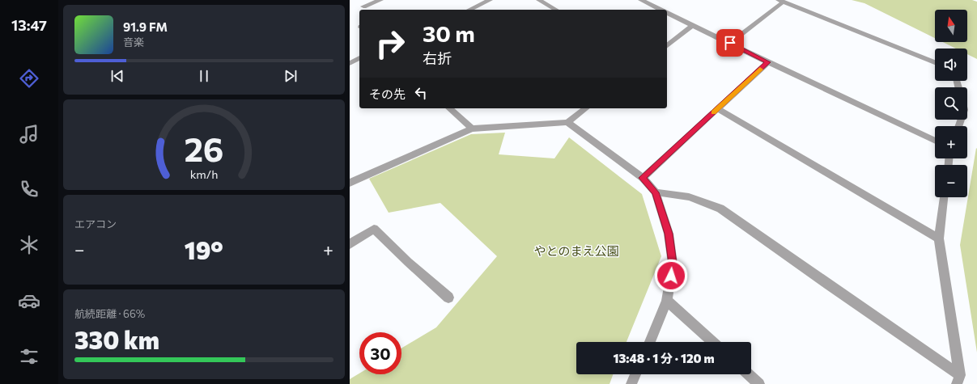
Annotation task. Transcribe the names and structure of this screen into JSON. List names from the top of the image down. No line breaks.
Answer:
{"parks":["やとのまえ公園"],"north":"top","page":{"tabs":"13:47","map_buttons":["+","−"],"turn":["30 m","右折"],"song":["91.9 FM","音楽"],"then":"その先","tile":["エアコン",["航続距離 · 66%","330 km"]],"heat":["−","19°","+"],"limit":"30","trip":"13:48 · 1 分 · 120 m","gauge":["26","km/h"]}}
